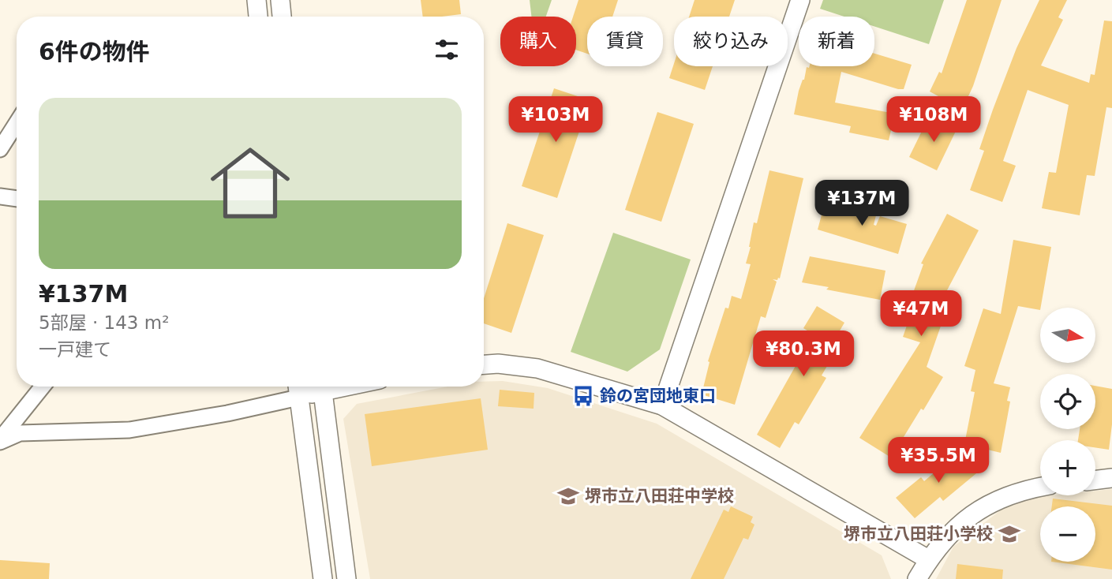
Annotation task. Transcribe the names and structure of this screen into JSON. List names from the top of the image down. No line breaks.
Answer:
{"places":{"bus stop":["鈴の宮団地東口"],"school or university":["堺市立八田荘中学校","堺市立八田荘小学校"]},"north":"right","page":{"chip":["購入","賃貸","絞り込み","新着"],"heading":"6件の物件","list":[{"name":"¥137M","note":"5部屋 · 143 m² · 一戸建て"}],"price":["¥103M","¥108M","¥137M","¥47M","¥80.3M","¥35.5M"],"map_buttons":["+","−"]}}
